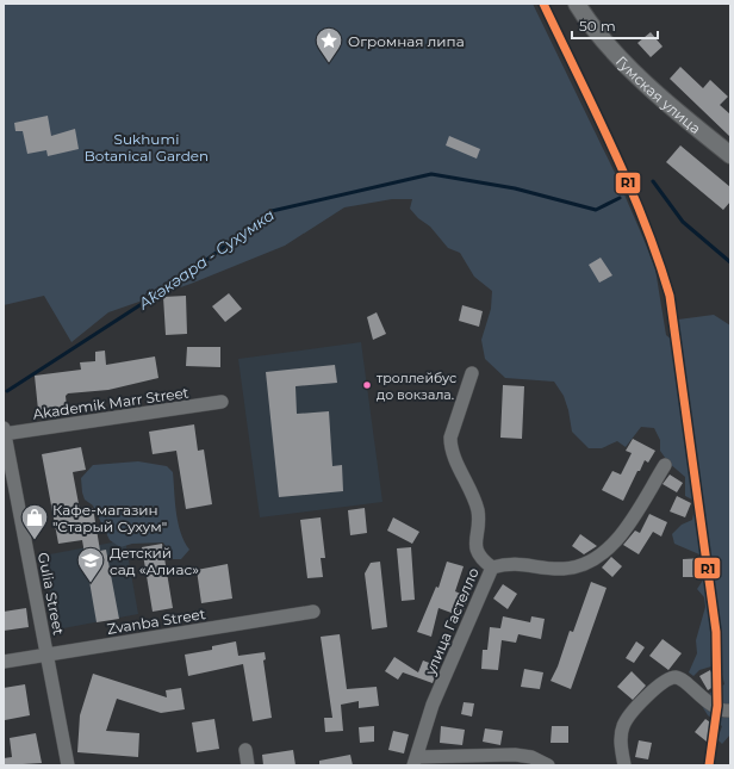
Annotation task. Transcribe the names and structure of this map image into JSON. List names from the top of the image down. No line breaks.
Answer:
{"streets":{"street":["Гумская улица","Akademik Marr Street","Gulia Street","Zvanba Street","улица Гастелло"]},"crossings":[["Akademik Marr Street","Gulia Street"],["Gulia Street","Zvanba Street"]],"water":["Аҟәкәара - Сухумка"],"parks":["Sukhumi Botanical Garden"],"places":{"place":["Огромная липа"],"other":["троллейбус до вокзала."],"shop":["Кафе-магазин \"Старый Сухум\""],"school or university":["Детский сад «Алиас»"]},"lines":["transit line R1"],"scale_bar":"50 m"}
